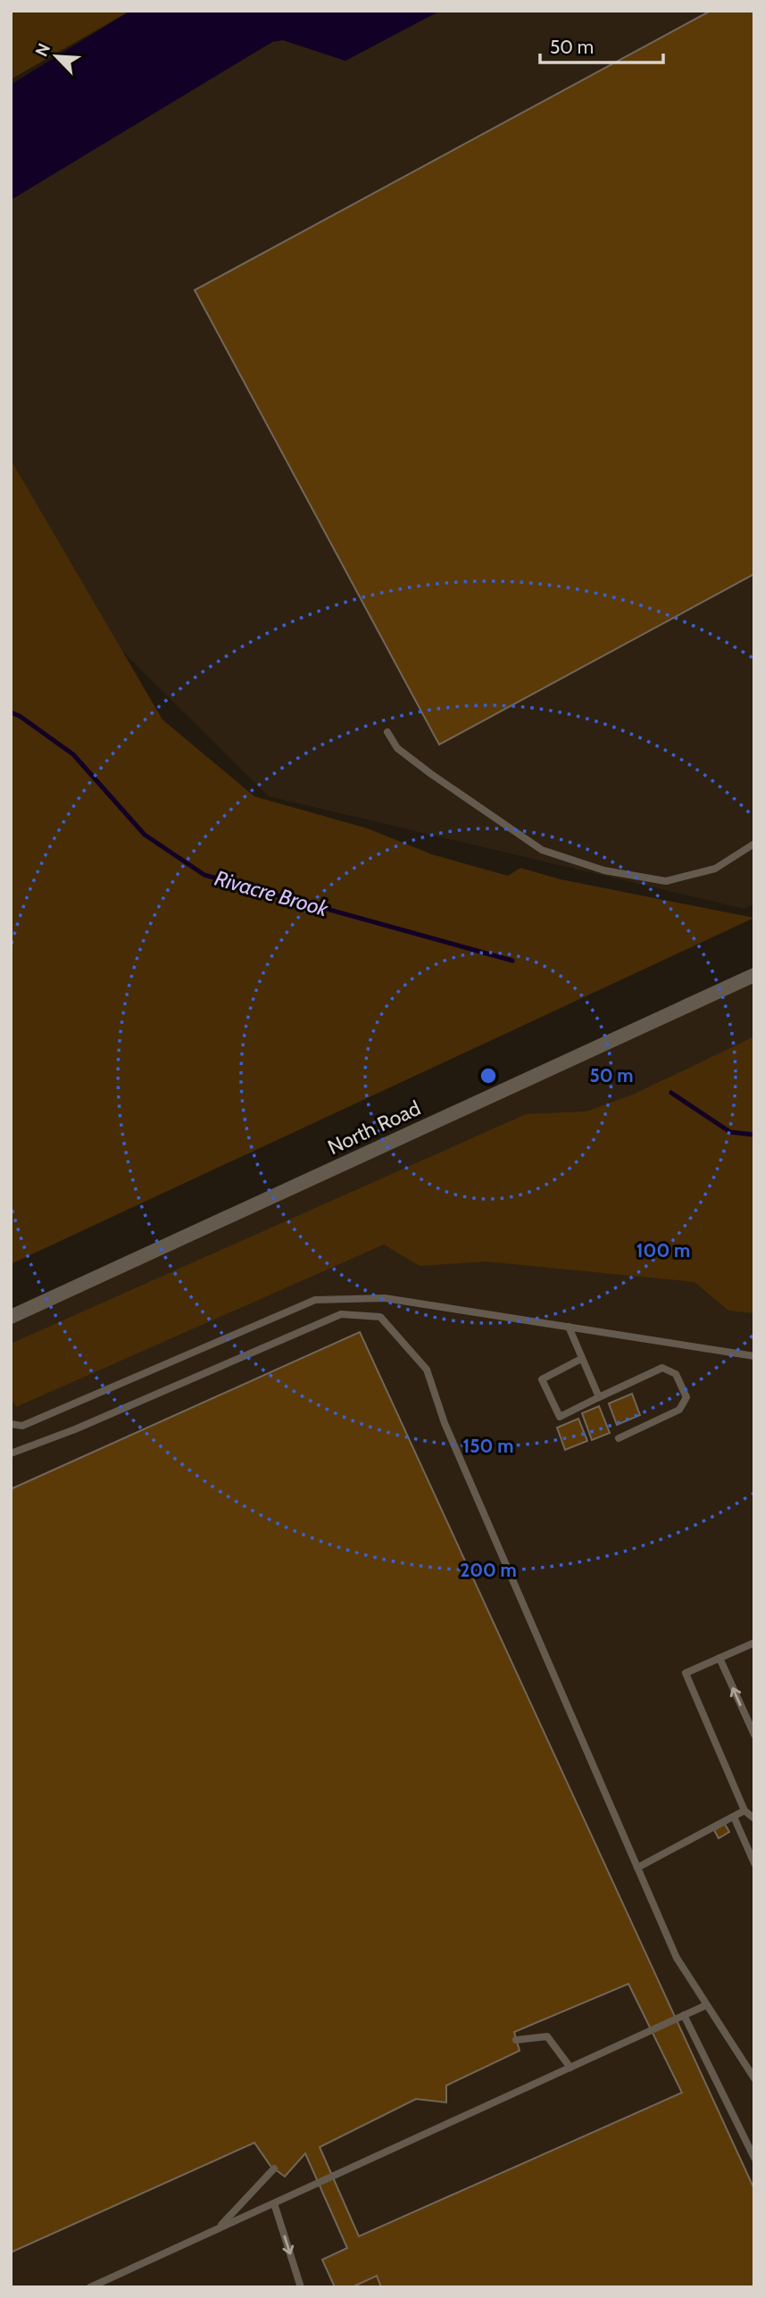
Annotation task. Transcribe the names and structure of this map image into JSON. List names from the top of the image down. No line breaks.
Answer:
{"streets":{"street":["North Road"]},"water":["Rivacre Brook"],"scale_bar":"50 m","north":"top left","rings":["50 m","100 m","150 m","200 m"]}
